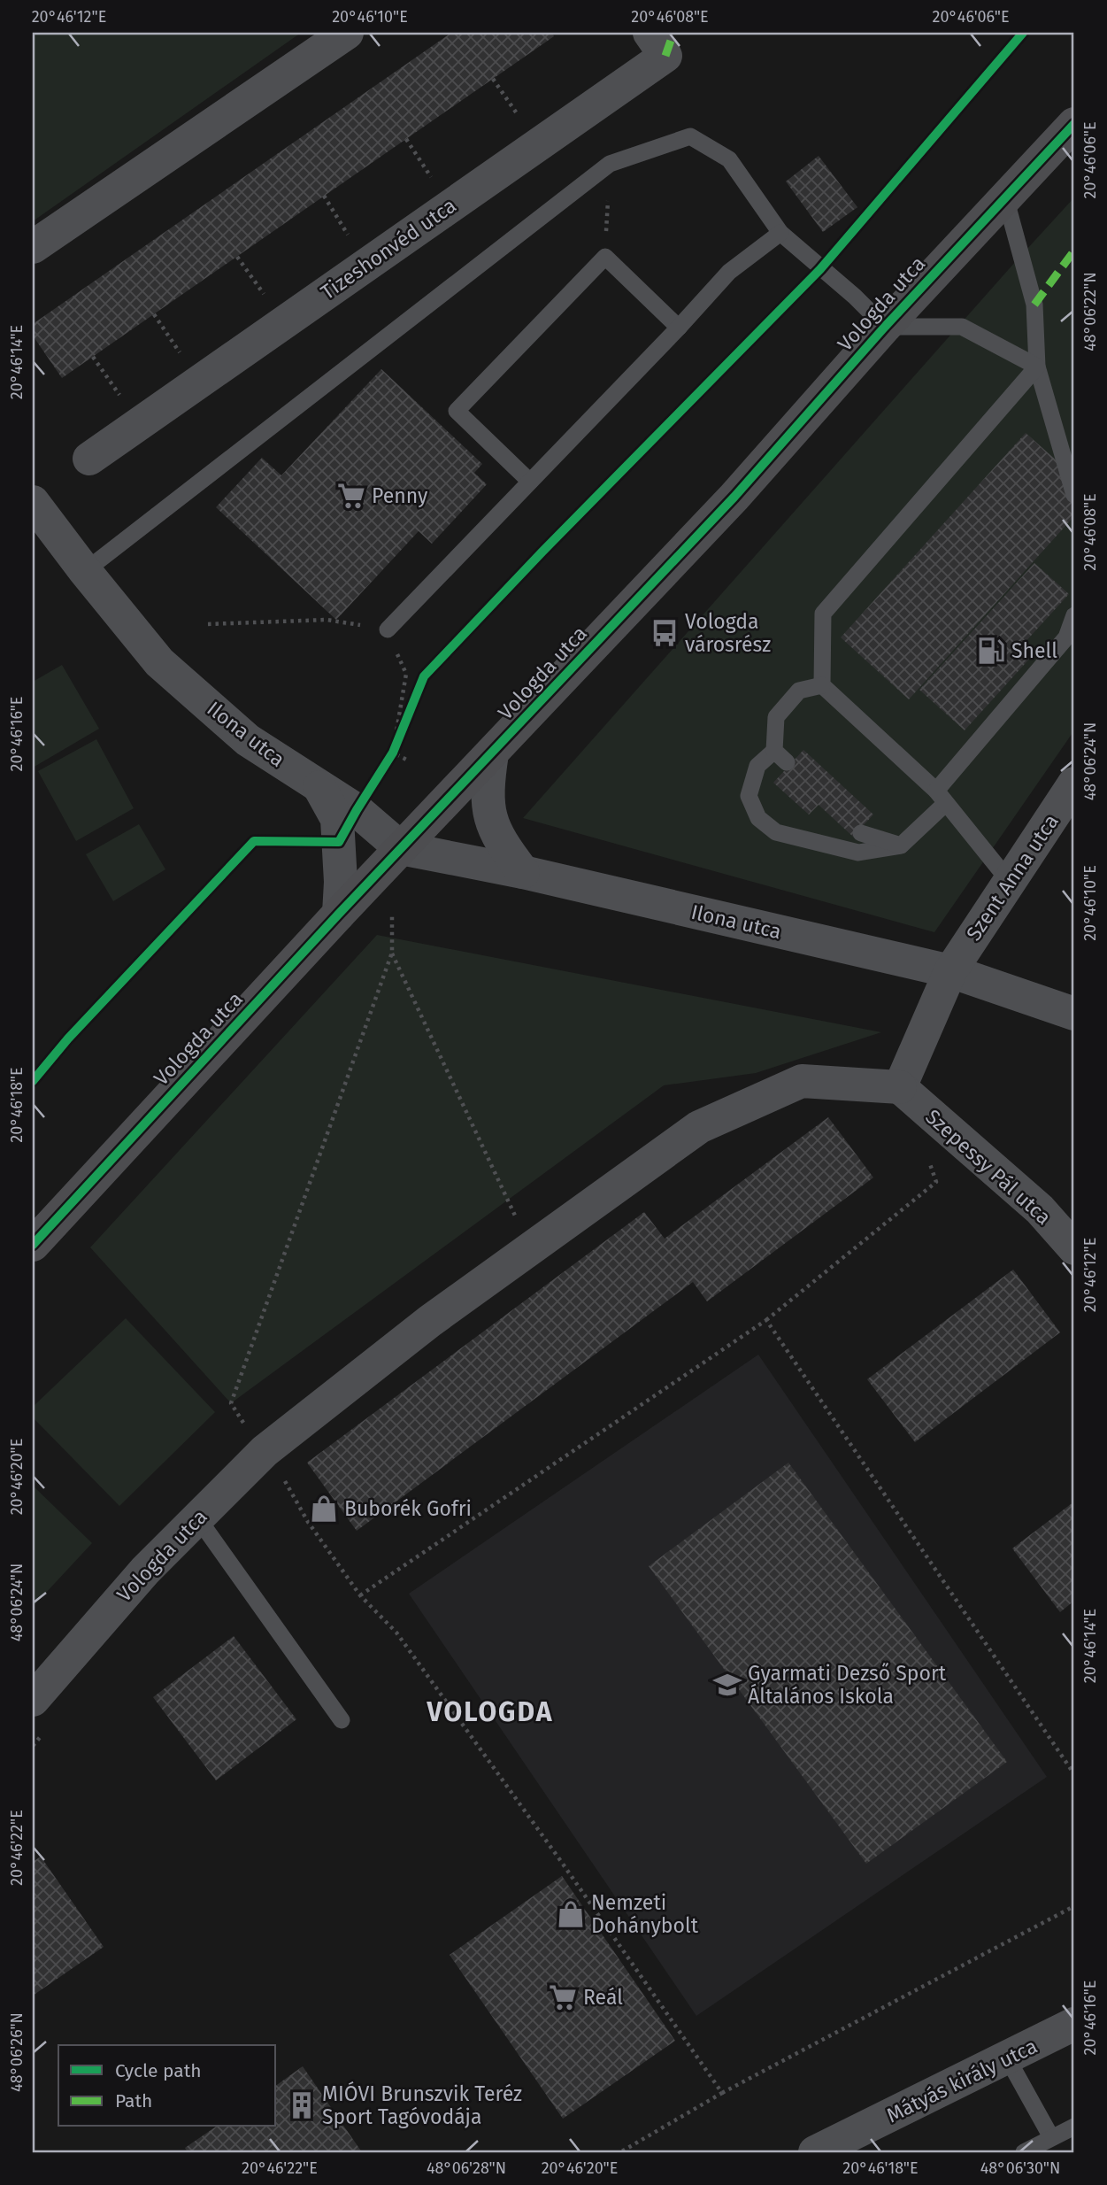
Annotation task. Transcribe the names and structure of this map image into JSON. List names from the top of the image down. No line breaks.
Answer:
{"streets":{"street":["Tizeshonvéd utca","Vologda utca","Ilona utca","Szent Anna utca","Szepessy Pál utca","Mátyás király utca"]},"crossings":[["Vologda utca","Ilona utca"],["Vologda utca","Szent Anna utca"],["Vologda utca","Szepessy Pál utca"],["Ilona utca","Szent Anna utca"],["Szent Anna utca","Szepessy Pál utca"]],"districts":["VOLOGDA"],"places":{"supermarket":["Penny","Reál"],"bus stop":["Vologda városrész"],"fuel station":["Shell"],"shop":["Buborék Gofri","Nemzeti Dohánybolt"],"school or university":["Gyarmati Dezső Sport Általános Iskola"],"building":["MIÓVI Brunszvik Teréz Sport Tagóvodája"]},"legend":["Cycle path","Path"],"coordinates":["20°46'12\"E","20°46'10\"E","20°46'08\"E","20°46'06\"E","48°06'22\"N","20°46'14\"E","20°46'16\"E","48°06'24\"N","20°46'18\"E","20°46'20\"E","20°46'22\"E","48°06'26\"N","48°06'28\"N","48°06'30\"N"]}
